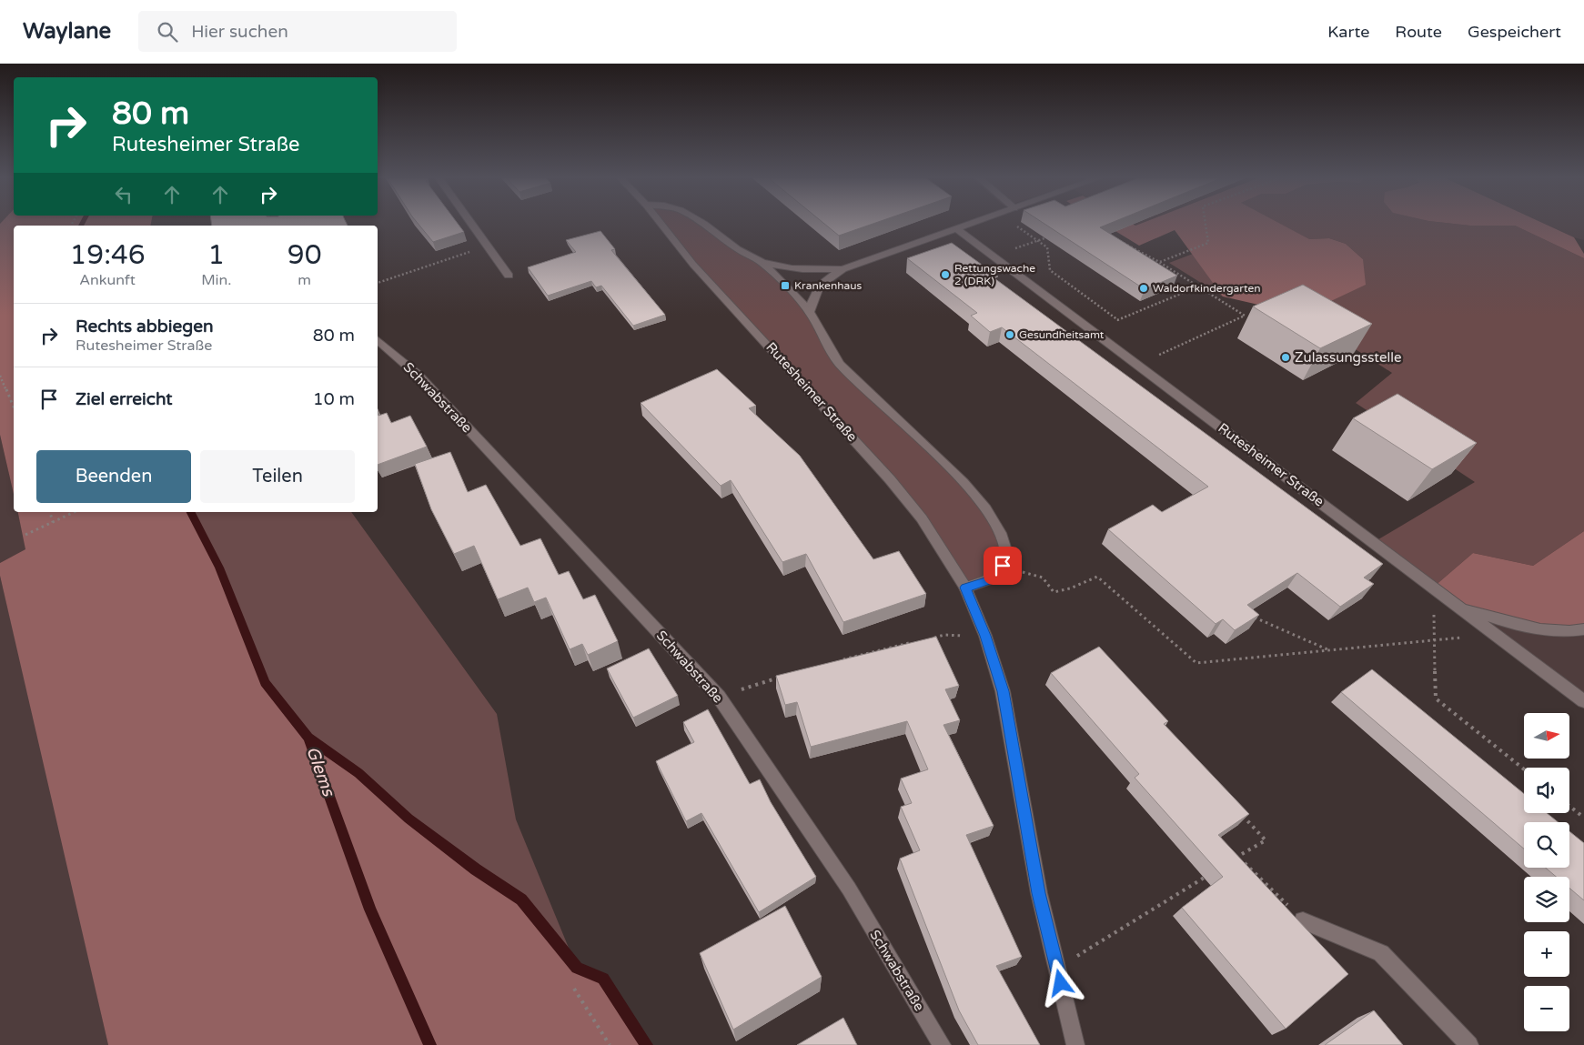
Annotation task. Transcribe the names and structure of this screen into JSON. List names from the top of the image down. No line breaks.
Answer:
{"streets":{"street":["Rutesheimer Straße","Schwabstraße"]},"water":["Glems"],"places":{"other":["Rettungswache 2 (DRK)","Waldorfkindergarten","Gesundheitsamt","Zulassungsstelle"],"transit":["Krankenhaus"]},"north":"right","page":{"header":"Waylane","search":"Hier suchen","nav":["Karte","Route","Gespeichert"],"turn":["80 m","Rutesheimer Straße"],"eta":["19:46","Ankunft","1","Min.","90","m"],"list":[{"name":"Rechts abbiegen","note":"Rutesheimer Straße","value":"80 m"},{"name":"Ziel erreicht","value":"10 m"}],"buttons":["Beenden","Teilen"],"map_buttons":["+","−"]}}
